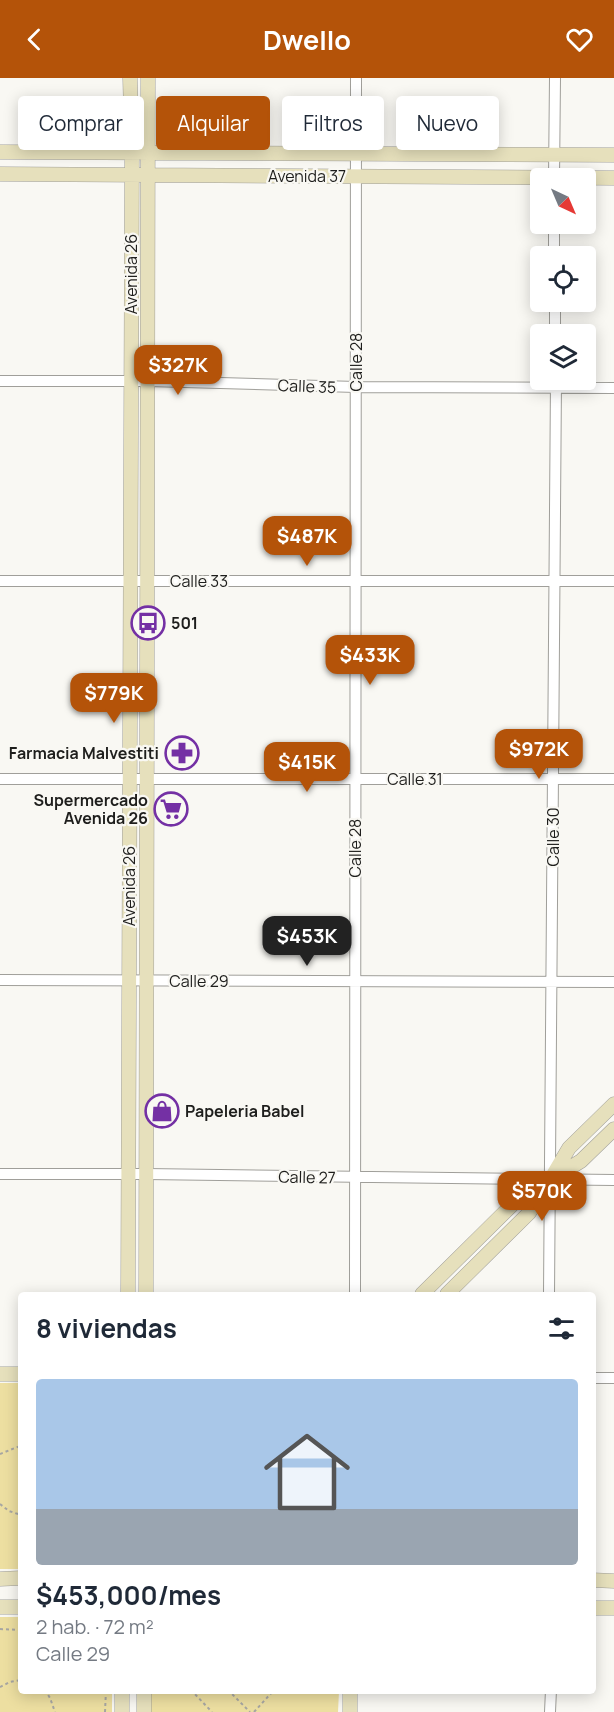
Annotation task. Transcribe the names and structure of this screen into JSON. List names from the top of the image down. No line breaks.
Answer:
{"streets":{"main road":["Avenida 37","Avenida 26"],"street":["Calle 28","Calle 35","Calle 33","Calle 31","Calle 30","Calle 29","Calle 27"]},"crossings":[["Avenida 37","Avenida 26"],["Avenida 37","Calle 28"],["Avenida 26","Calle 35"],["Avenida 26","Calle 33"],["Avenida 26","Calle 31"],["Avenida 26","Calle 29"],["Avenida 26","Calle 27"],["Calle 28","Calle 35"],["Calle 28","Calle 33"],["Calle 28","Calle 31"],["Calle 28","Calle 29"],["Calle 28","Calle 27"],["Calle 33","Calle 30"],["Calle 31","Calle 30"],["Calle 30","Calle 29"],["Calle 30","Calle 27"]],"places":{"bus stop":["501"],"pharmacy":["Farmacia Malvestiti"],"supermarket":["Supermercado Avenida 26"],"shop":["Papeleria Babel"]},"north":"bottom right","page":{"header":"Dwello","chip":["Comprar","Alquilar","Filtros","Nuevo"],"price":["$327K","$487K","$433K","$779K","$972K","$415K","$453K","$570K"],"heading":"8 viviendas","list":[{"name":"$453,000/mes","note":"2 hab. · 72 m² · Calle 29"}]}}
